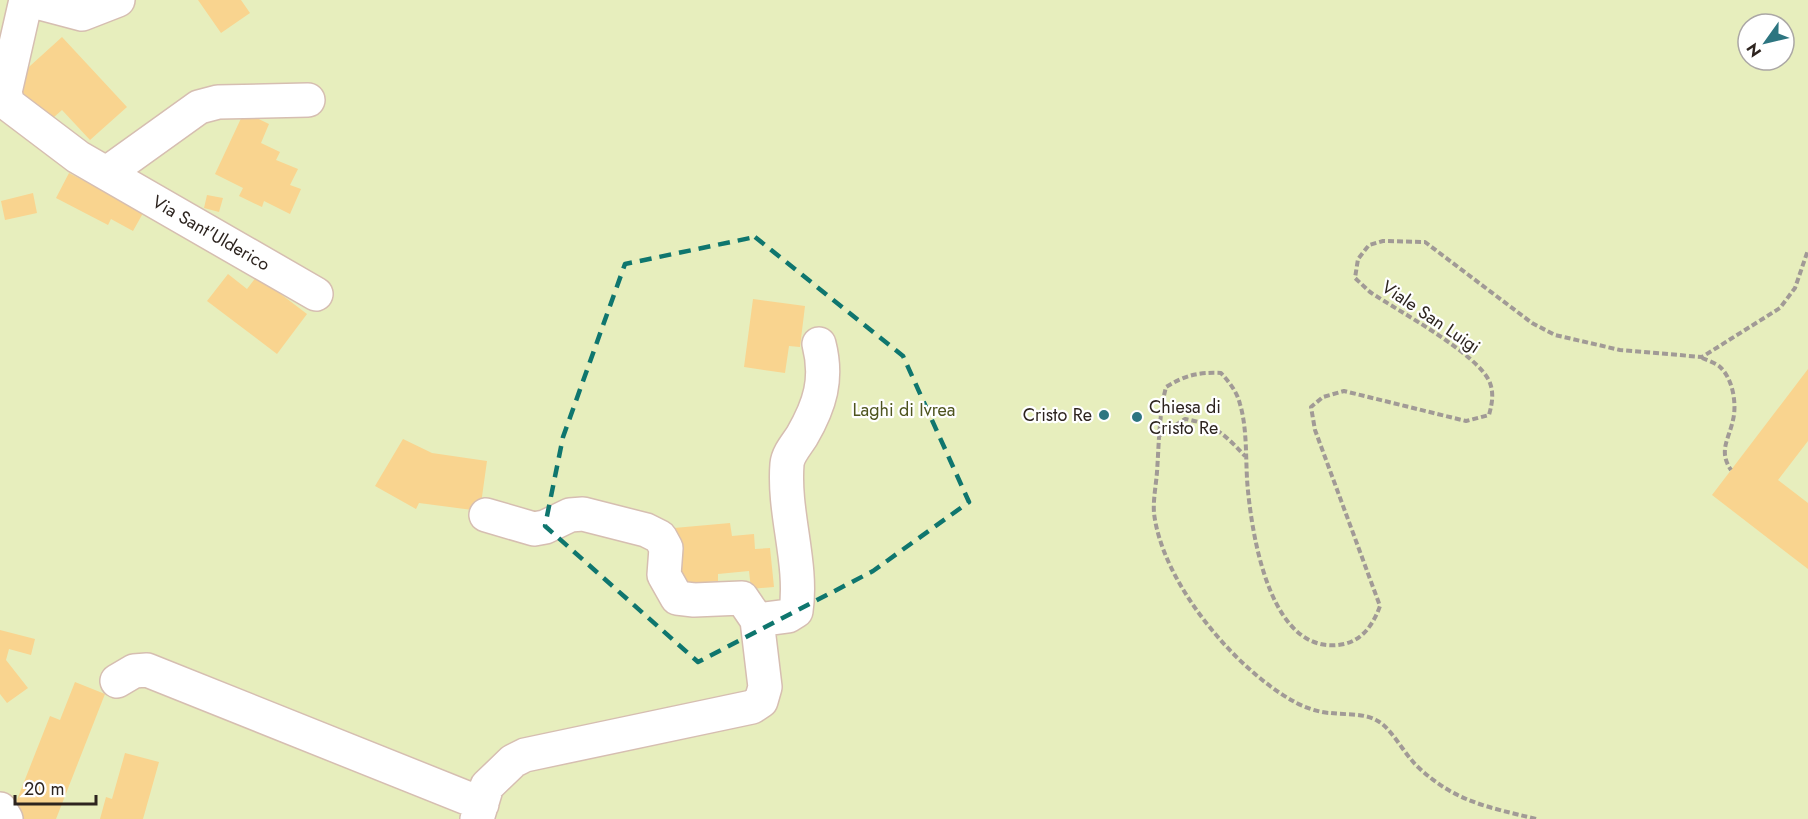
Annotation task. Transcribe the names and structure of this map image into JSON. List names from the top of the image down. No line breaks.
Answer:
{"streets":{"street":["Via Sant'Ulderico"],"path":["Viale San Luigi"]},"parks":["Laghi di Ivrea"],"places":["Cristo Re","Chiesa di Cristo Re"],"scale_bar":"20 m","north":"bottom left"}
